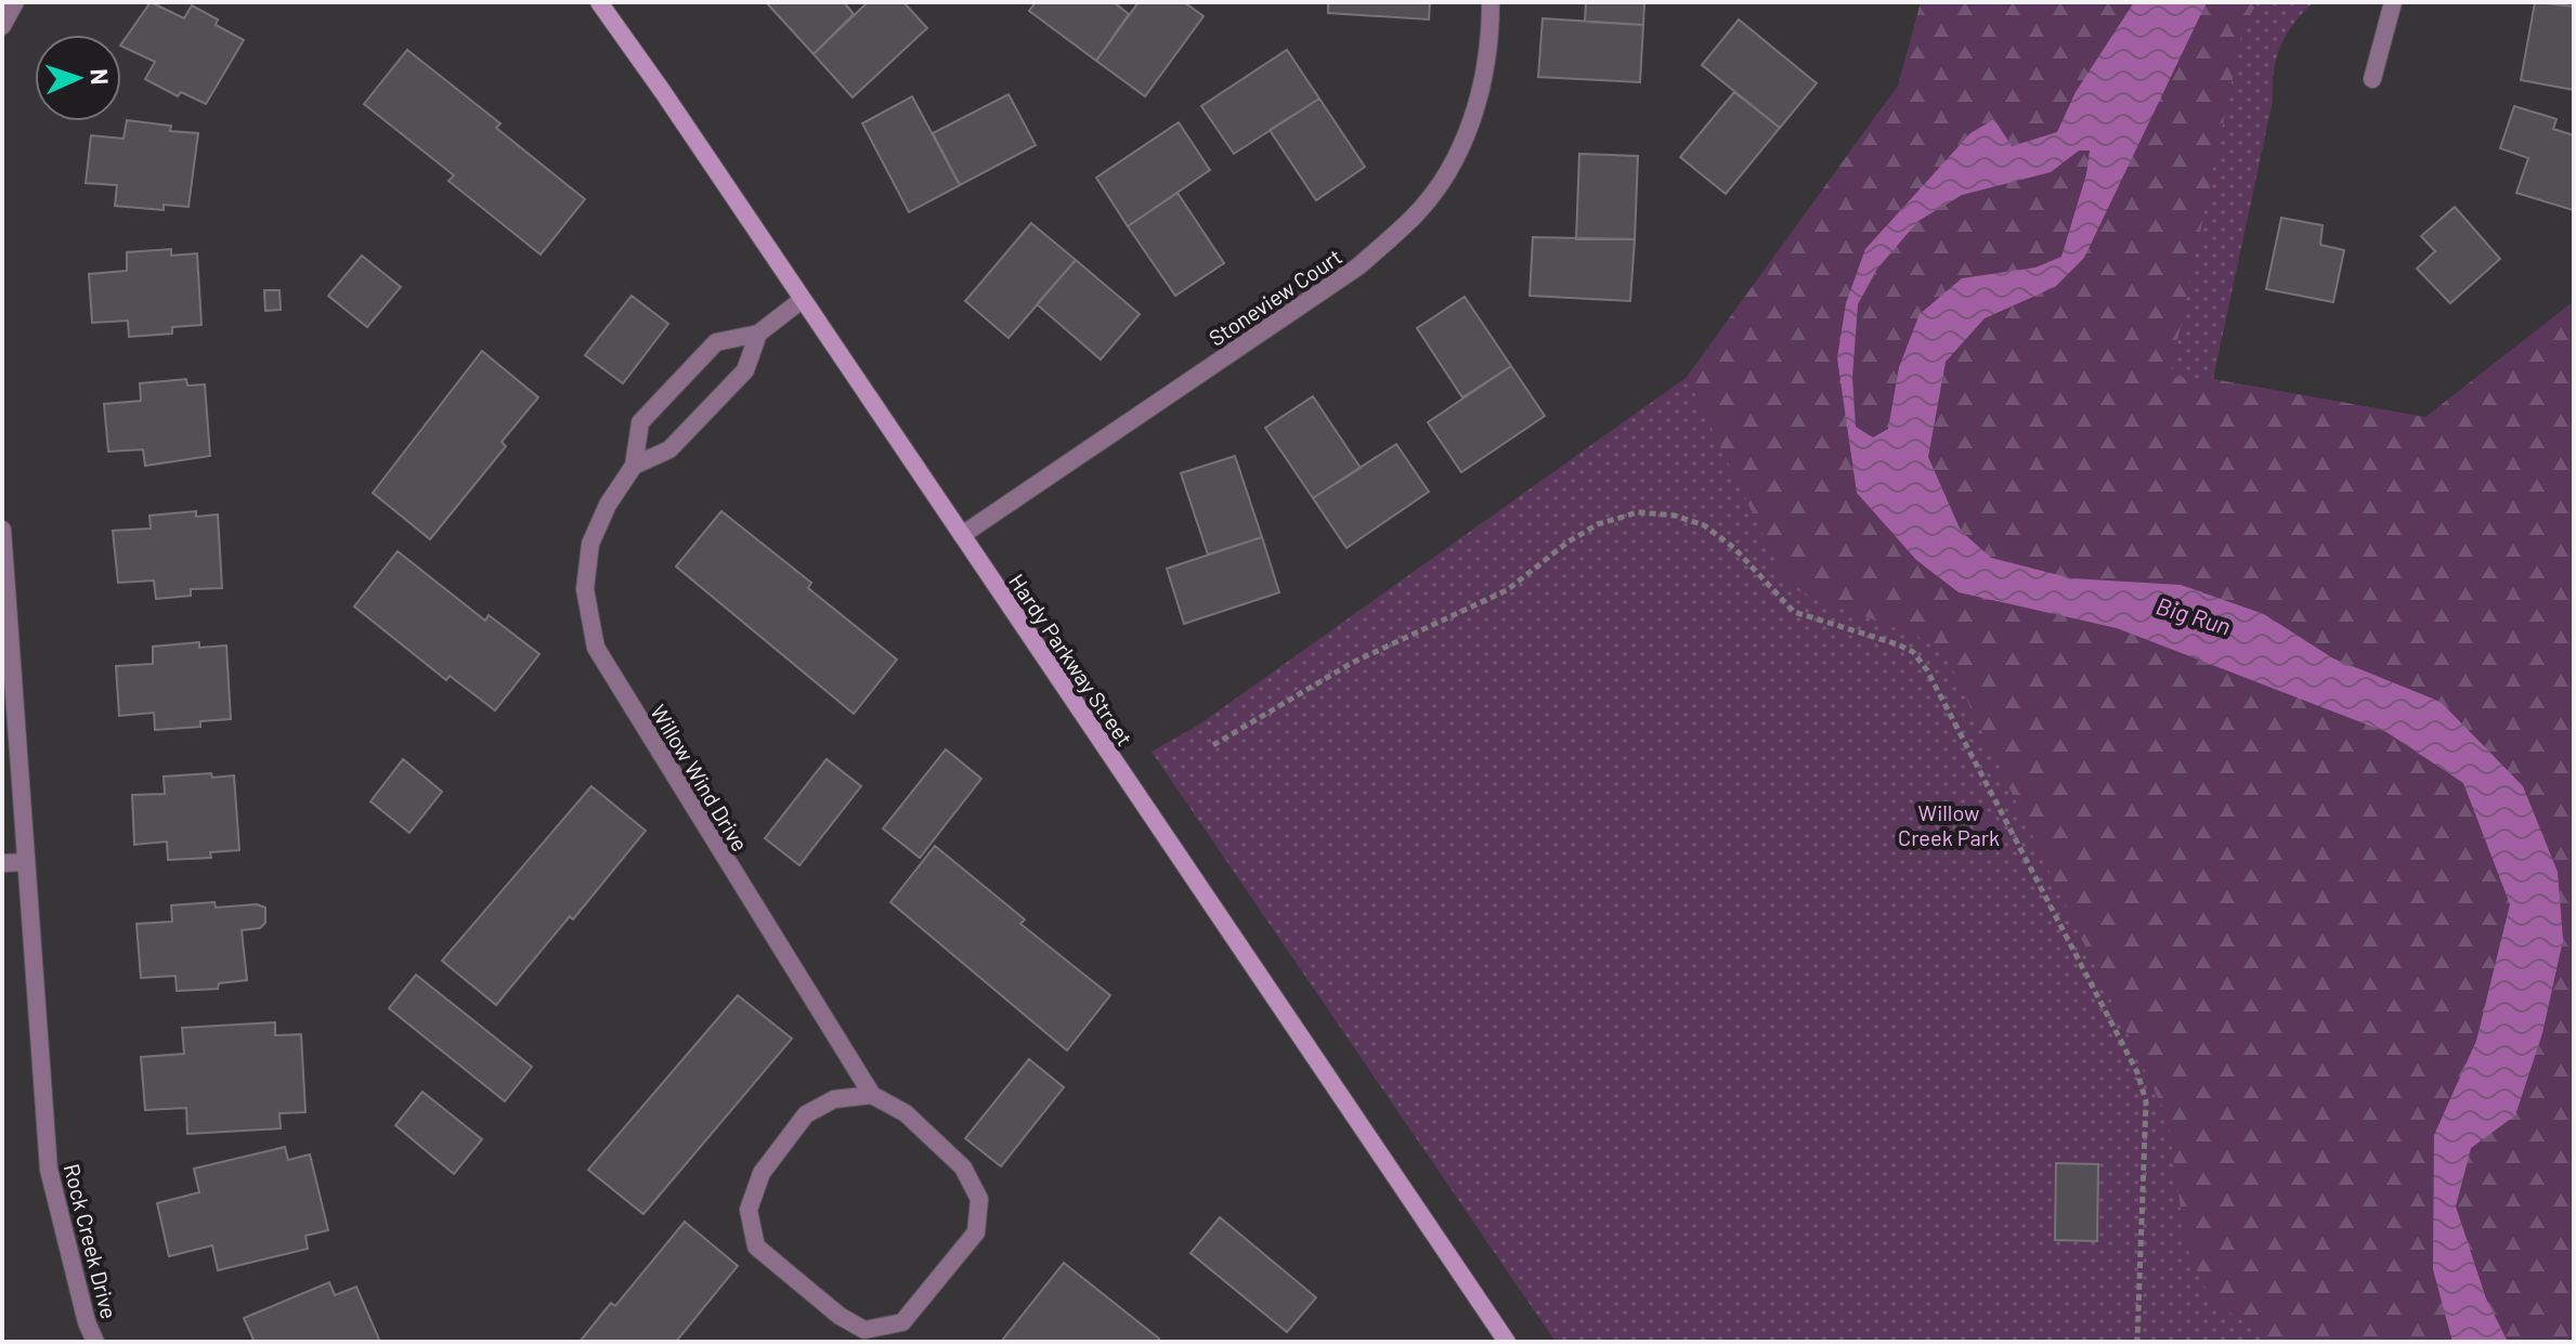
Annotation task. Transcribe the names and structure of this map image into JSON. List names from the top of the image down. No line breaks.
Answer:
{"streets":{"main road":["Hardy Parkway Street"],"street":["Stoneview Court","Willow Wind Drive","Rock Creek Drive"]},"crossings":[["Stoneview Court","Hardy Parkway Street"],["Hardy Parkway Street","Willow Wind Drive"]],"water":["Big Run"],"parks":["Willow Creek Park"],"north":"right"}
